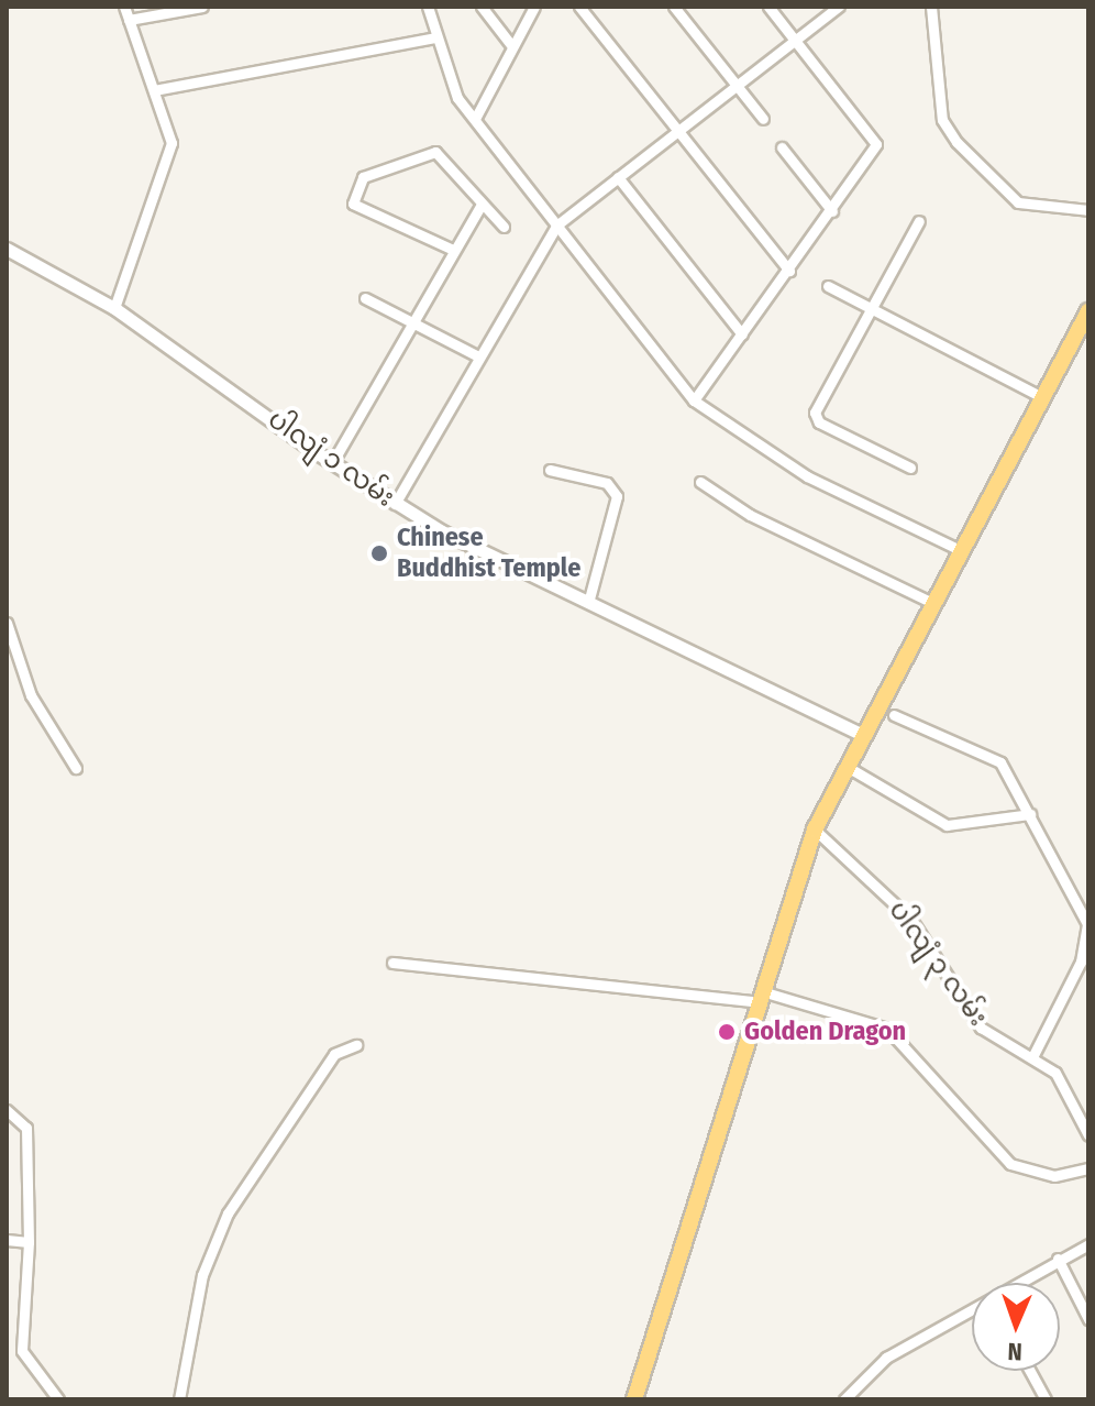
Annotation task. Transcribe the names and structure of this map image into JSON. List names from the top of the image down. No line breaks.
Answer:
{"streets":{"street":["ပါလျံ ၁ လမ်း","ပါလျံ ၃ လမ်း"]},"places":["Chinese Buddhist Temple","Golden Dragon"],"north":"bottom"}
